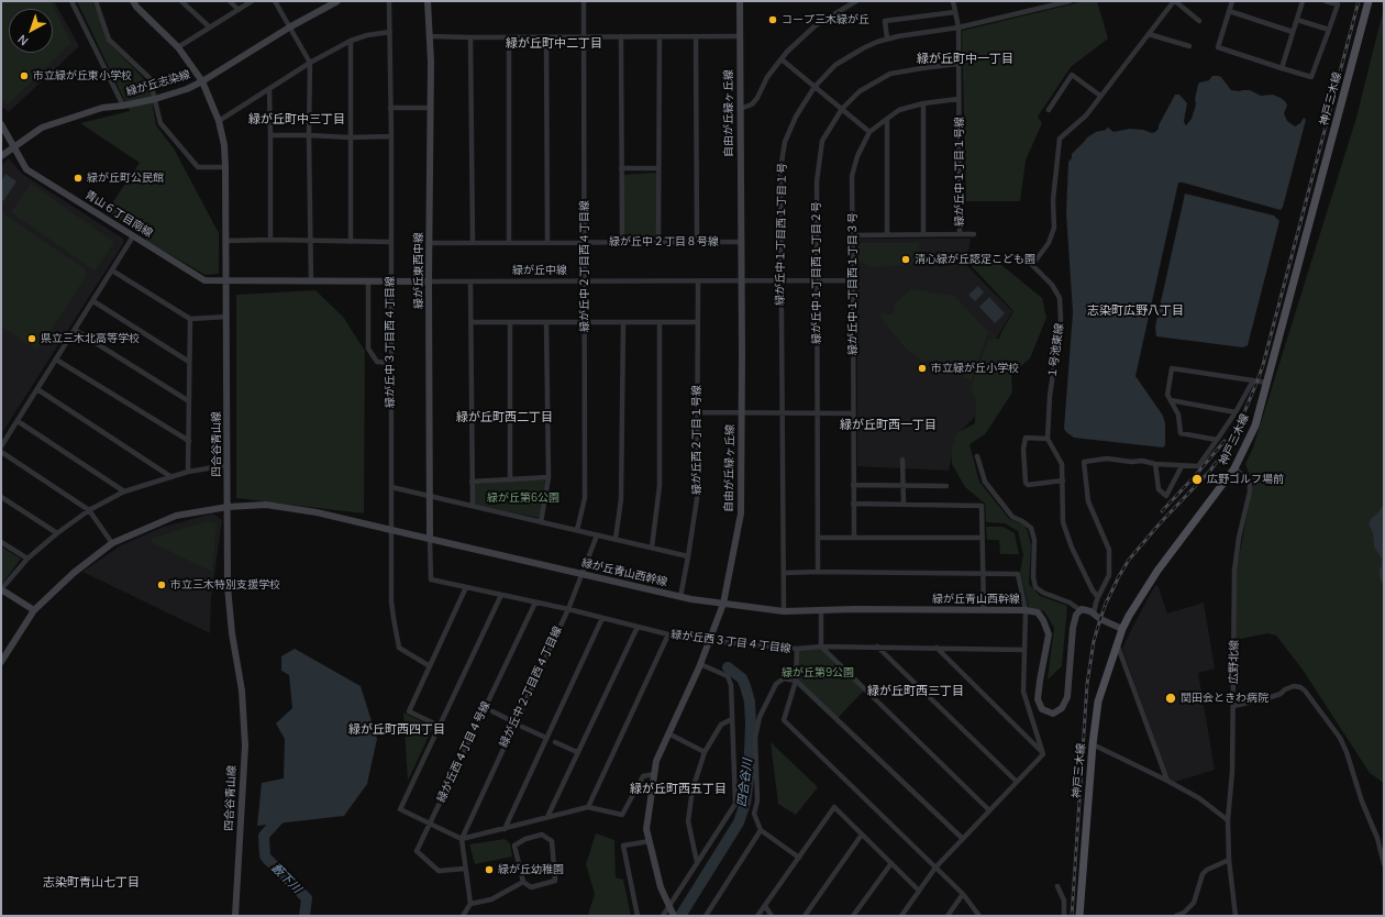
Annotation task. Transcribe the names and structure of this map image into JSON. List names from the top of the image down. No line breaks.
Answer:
{"streets":{"main road":["神戸三木線"],"street":["緑が丘志染線","自由が丘緑ヶ丘線","緑が丘中１丁目１号線","青山６丁目南線","緑が丘中１丁目西１丁目１号","緑が丘中２丁目８号線","緑が丘中２丁目西４丁目線","緑が丘東西中線","緑が丘中線","緑が丘中１丁目西１丁目２号","緑が丘中１丁目西１丁目３号","緑が丘中３丁目西４丁目線","１号池東線","緑が丘西２丁目１号線","四合谷青山線","緑が丘青山西幹線","緑が丘西３丁目４丁目線","広野北線","緑が丘西４丁目４号線"]},"crossings":[["緑が丘志染線","青山６丁目南線"],["緑が丘志染線","四合谷青山線"],["神戸三木線","広野北線"],["自由が丘緑ヶ丘線","緑が丘中２丁目８号線"],["自由が丘緑ヶ丘線","緑が丘中線"],["自由が丘緑ヶ丘線","緑が丘青山西幹線"],["自由が丘緑ヶ丘線","緑が丘西３丁目４丁目線"],["緑が丘中１丁目１号線","緑が丘中１丁目西１丁目１号"],["緑が丘中１丁目１号線","緑が丘中１丁目西１丁目２号"],["緑が丘中１丁目１号線","緑が丘中１丁目西１丁目３号"],["青山６丁目南線","緑が丘中線"],["青山６丁目南線","四合谷青山線"],["緑が丘中１丁目西１丁目１号","緑が丘中線"],["緑が丘中１丁目西１丁目１号","緑が丘青山西幹線"],["緑が丘中２丁目８号線","緑が丘中２丁目西４丁目線"],["緑が丘中２丁目８号線","緑が丘東西中線"],["緑が丘中２丁目西４丁目線","緑が丘中線"],["緑が丘中２丁目西４丁目線","緑が丘青山西幹線"],["緑が丘中２丁目西４丁目線","緑が丘西３丁目４丁目線"],["緑が丘東西中線","緑が丘中線"],["緑が丘東西中線","緑が丘青山西幹線"],["緑が丘東西中線","緑が丘西３丁目４丁目線"],["緑が丘中線","緑が丘中１丁目西１丁目２号"],["緑が丘中線","緑が丘中１丁目西１丁目３号"],["緑が丘中線","緑が丘中３丁目西４丁目線"],["緑が丘中線","緑が丘西２丁目１号線"],["緑が丘中線","四合谷青山線"],["緑が丘中３丁目西４丁目線","緑が丘青山西幹線"],["緑が丘西２丁目１号線","緑が丘青山西幹線"],["四合谷青山線","緑が丘青山西幹線"],["緑が丘青山西幹線","緑が丘西３丁目４丁目線"],["緑が丘西３丁目４丁目線","緑が丘西４丁目４号線"]],"districts":["緑が丘町中二丁目","緑が丘町中一丁目","緑が丘町中三丁目","志染町広野八丁目","緑が丘町西二丁目","緑が丘町西一丁目","緑が丘町西三丁目","緑が丘町西四丁目","緑が丘町西五丁目","志染町青山七丁目"],"water":["四合谷川","藪下川"],"parks":["緑が丘第6公園","緑が丘第9公園"],"places":["コープ三木緑が丘","市立緑が丘東小学校","緑が丘町公民館","清心緑が丘認定こども園","県立三木北高等学校","市立緑が丘小学校","広野ゴルフ場前","市立三木特別支援学校","関田会ときわ病院","緑が丘幼稚園"],"north":"bottom left"}
